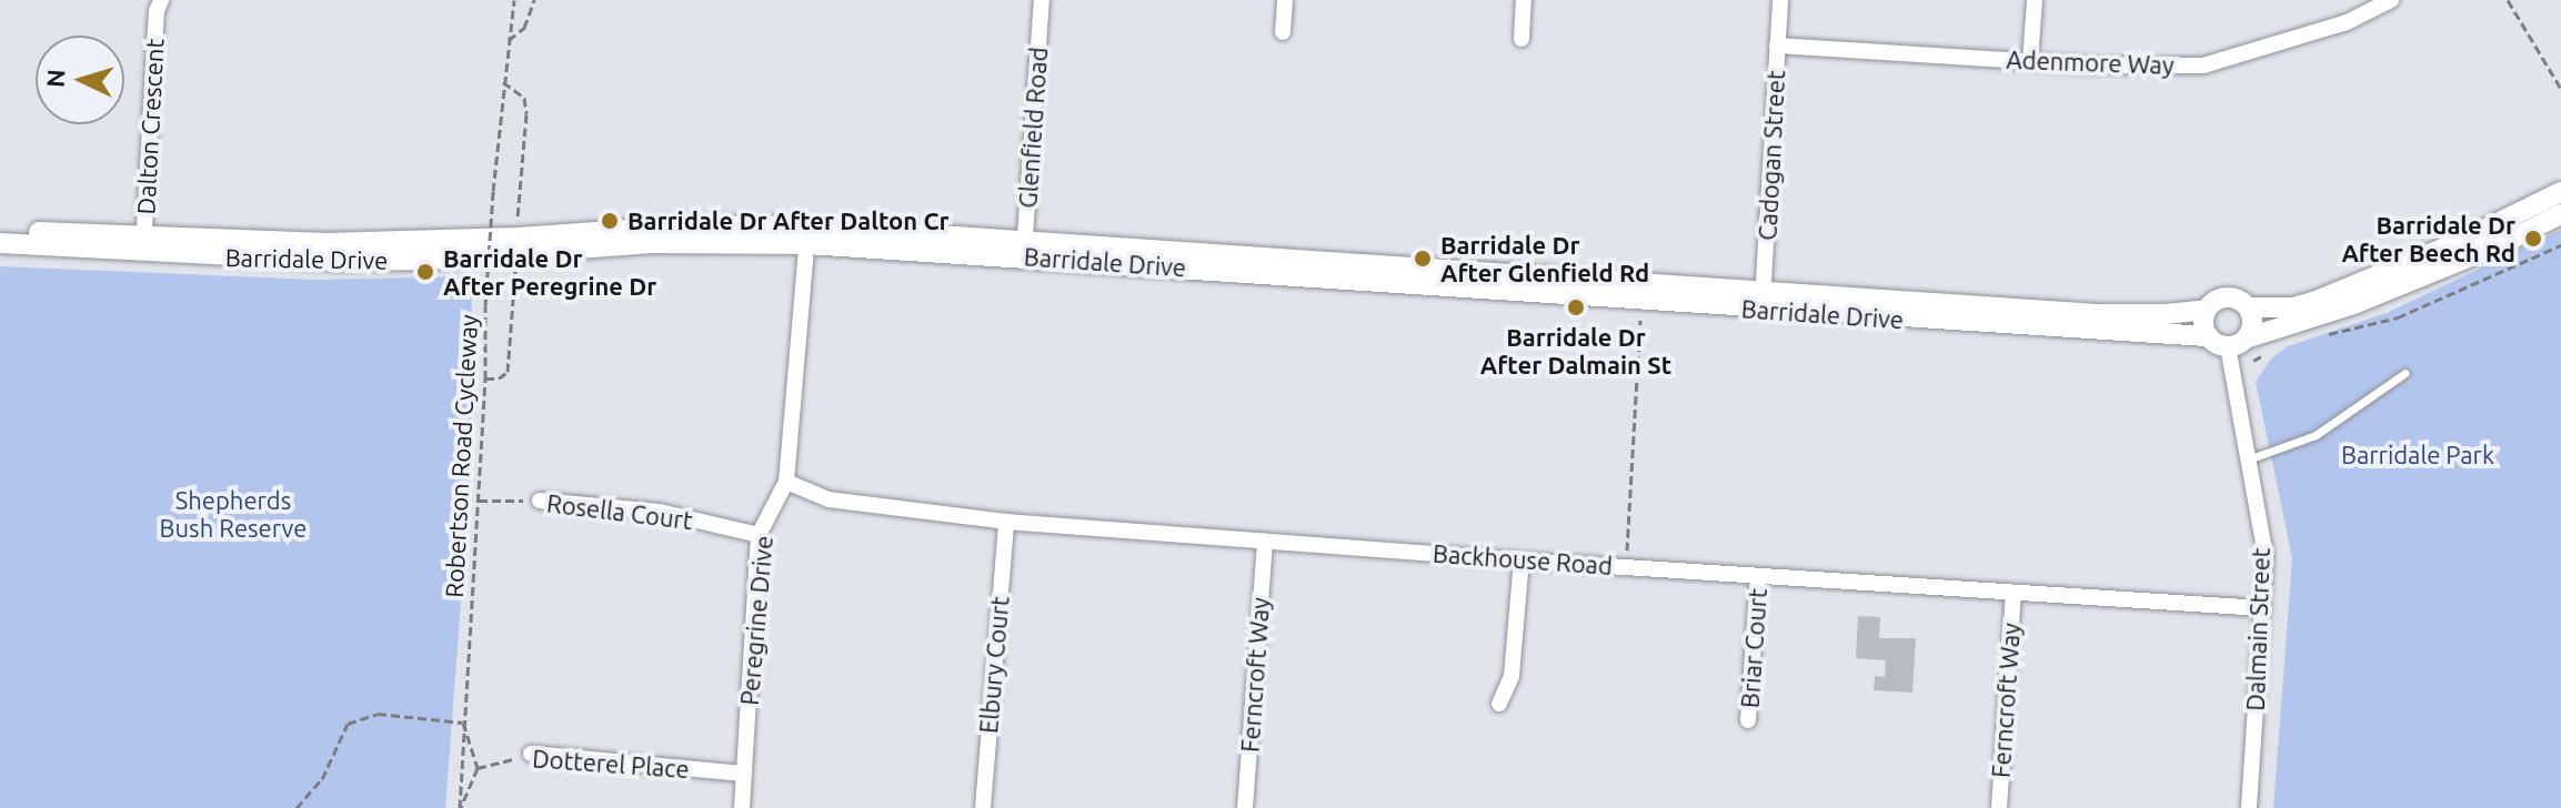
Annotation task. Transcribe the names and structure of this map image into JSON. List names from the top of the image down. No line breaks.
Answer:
{"streets":{"street":["Adenmore Way","Dalton Crescent","Glenfield Road","Cadogan Street","Barridale Drive","Rosella Court","Backhouse Road","Peregrine Drive","Dalmain Street","Briar Court","Elbury Court","Ferncroft Way","Dotterel Place"],"path":["Robertson Road Cycleway"]},"crossings":[["Adenmore Way","Cadogan Street"],["Dalton Crescent","Barridale Drive"],["Glenfield Road","Barridale Drive"],["Cadogan Street","Barridale Drive"],["Barridale Drive","Peregrine Drive"],["Barridale Drive","Dalmain Street"],["Robertson Road Cycleway","Rosella Court"],["Rosella Court","Peregrine Drive"],["Backhouse Road","Peregrine Drive"],["Backhouse Road","Dalmain Street"],["Backhouse Road","Briar Court"],["Backhouse Road","Elbury Court"],["Backhouse Road","Ferncroft Way"],["Peregrine Drive","Dotterel Place"]],"parks":["Barridale Park","Shepherds Bush Reserve"],"places":["Barridale Dr After Dalton Cr","Barridale Dr After Beech Rd","Barridale Dr After Glenfield Rd","Barridale Dr After Peregrine Dr","Barridale Dr After Dalmain St"],"north":"left"}
